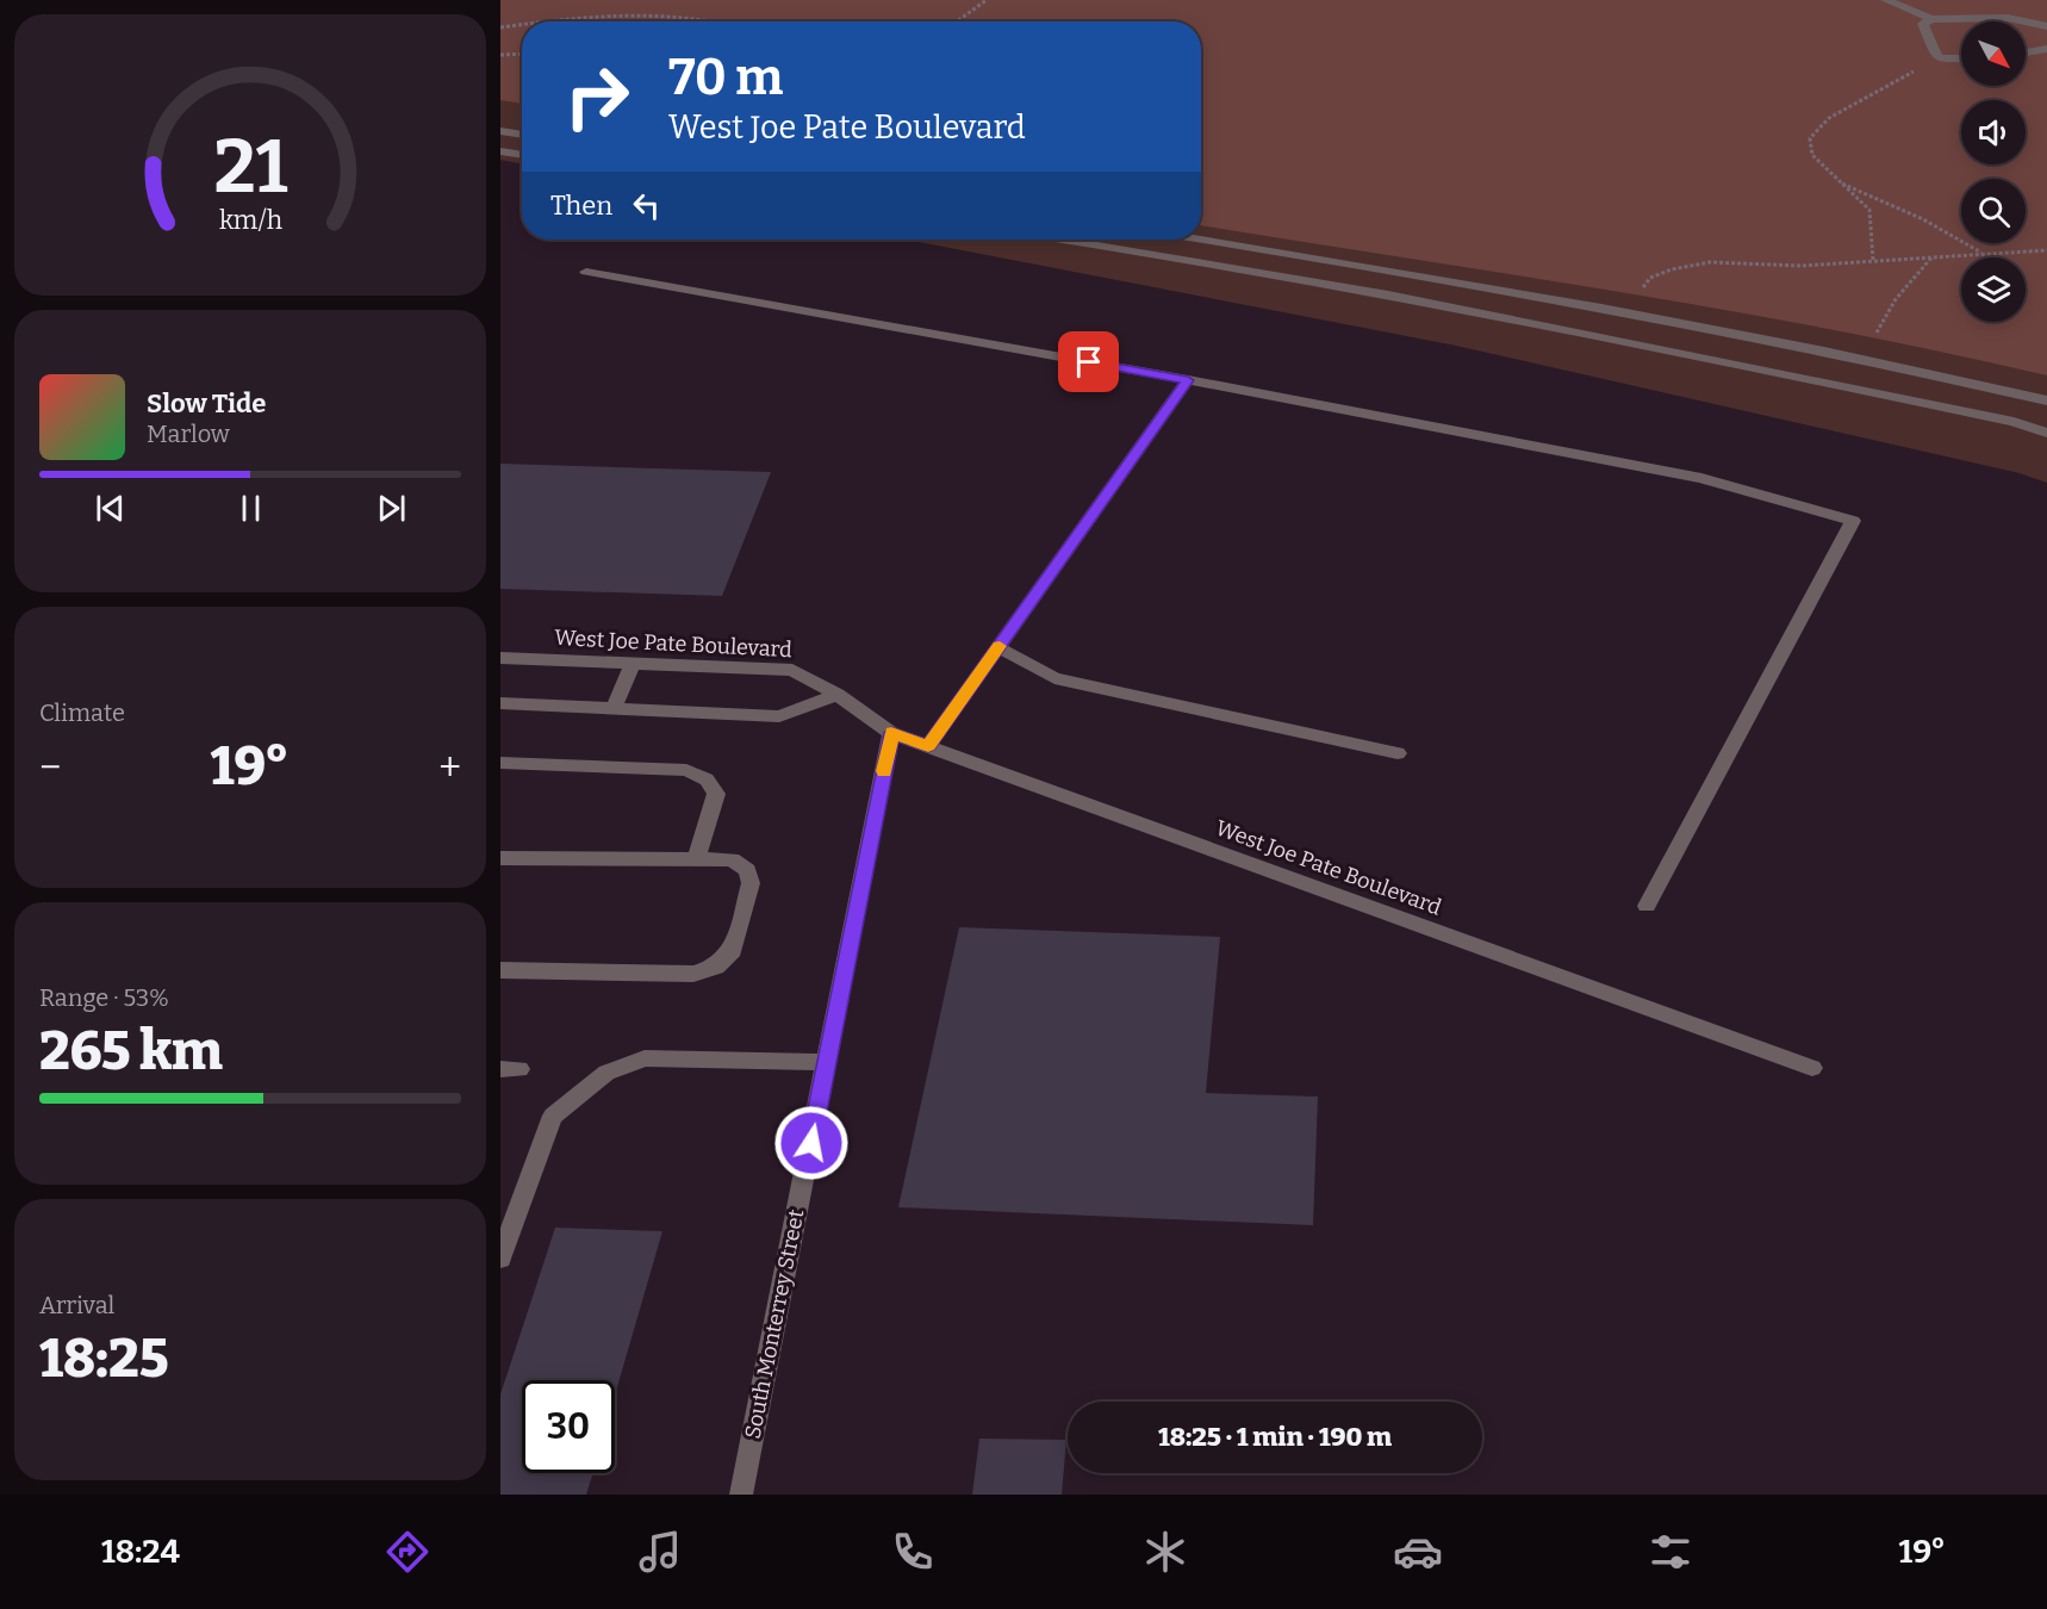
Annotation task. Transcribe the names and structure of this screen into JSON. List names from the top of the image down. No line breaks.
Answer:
{"streets":{"street":["West Joe Pate Boulevard","South Monterrey Street"]},"crossings":[["West Joe Pate Boulevard","South Monterrey Street"]],"north":"bottom right","page":{"turn":["70 m","West Joe Pate Boulevard"],"then":"Then","song":["Slow Tide","Marlow"],"tile":["Climate",["Range · 53%","265 km"],["Arrival","18:25"]],"heat":["−","19°","+"],"limit":"30","trip":"18:25 · 1 min · 190 m","tabs":["18:24","19°"],"gauge":["21","km/h"]}}
